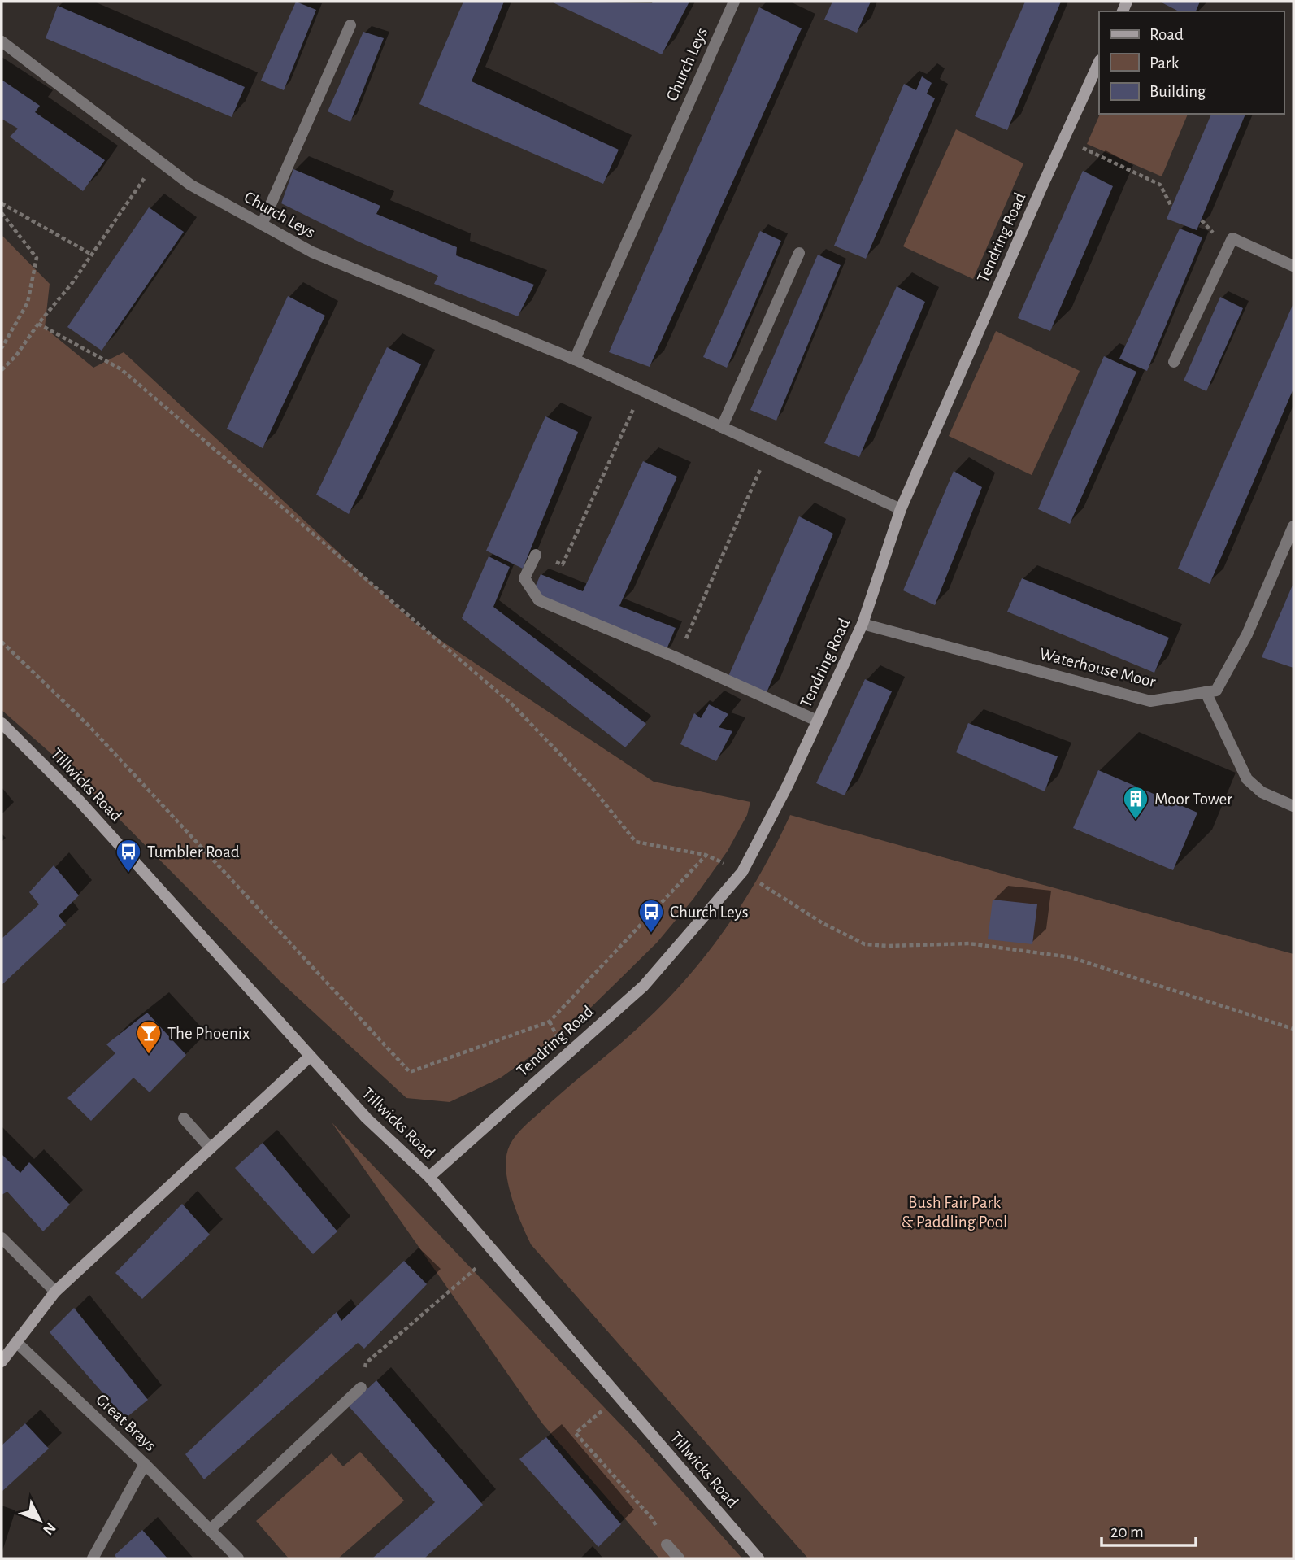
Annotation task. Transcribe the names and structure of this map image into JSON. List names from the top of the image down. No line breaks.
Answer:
{"streets":{"street":["Church Leys","Tendring Road","Waterhouse Moor","Tillwicks Road","Great Brays"]},"crossings":[["Church Leys","Tendring Road"],["Tendring Road","Waterhouse Moor"],["Tendring Road","Tillwicks Road"]],"parks":["Bush Fair Park & Paddling Pool"],"places":{"building":["Moor Tower"],"bus stop":["Tumbler Road","Church Leys"],"bar":["The Phoenix"]},"legend":["Road","Park","Building"],"scale_bar":"20 m","north":"bottom right"}
